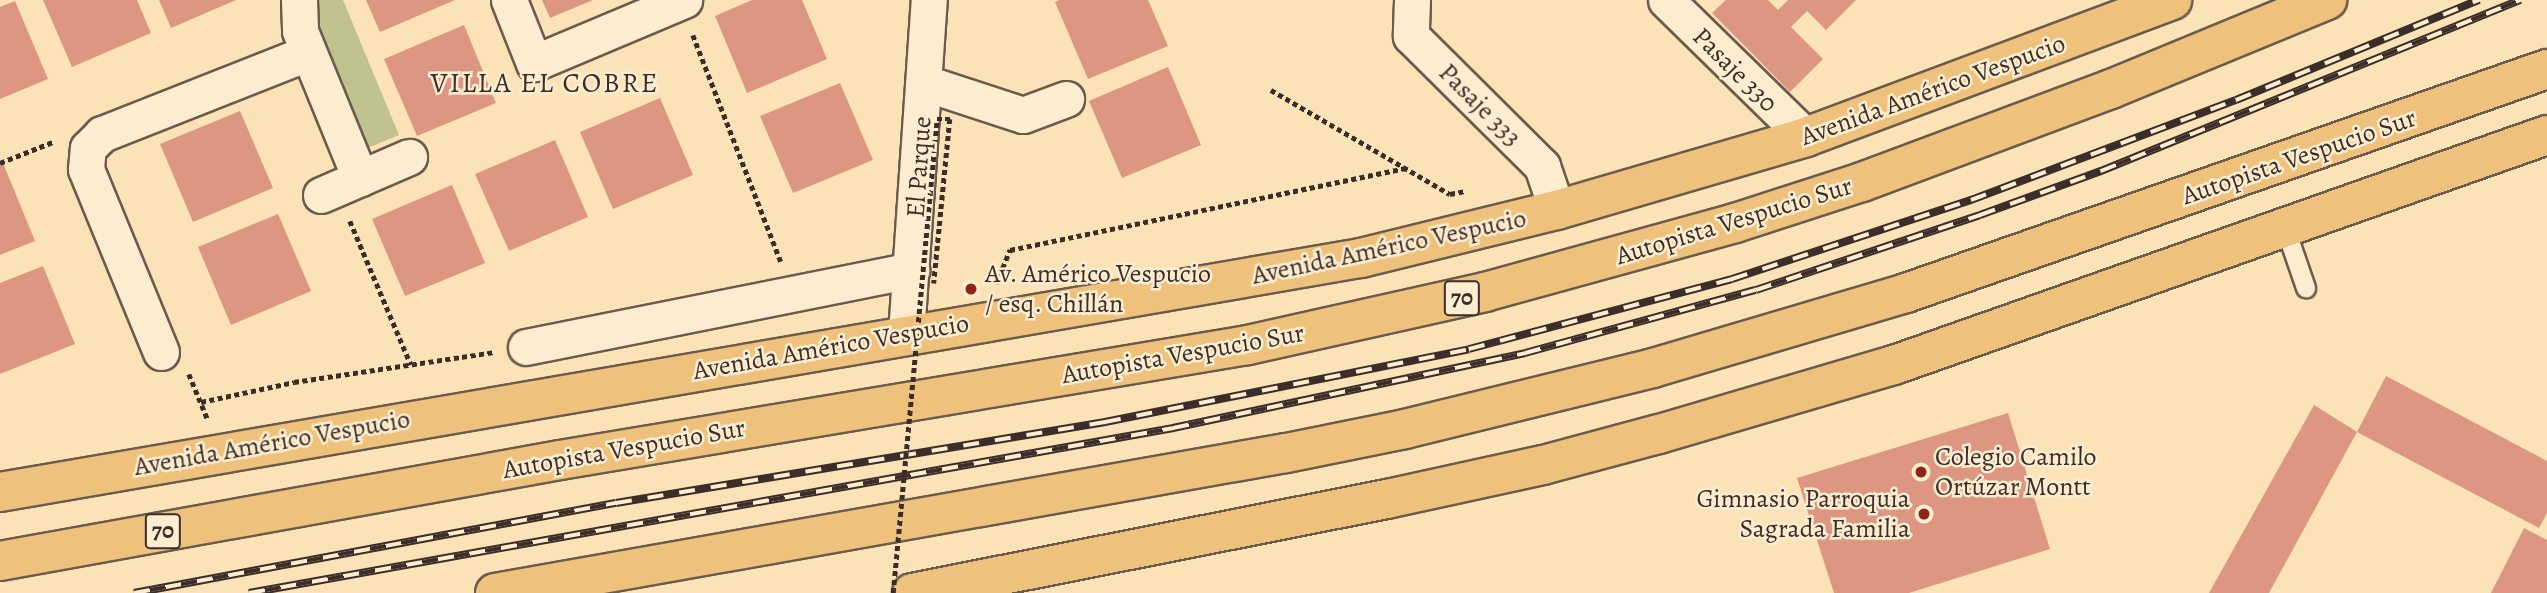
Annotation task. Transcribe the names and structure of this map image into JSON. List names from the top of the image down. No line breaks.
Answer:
{"streets":{"main road":["Avenida Américo Vespucio","Autopista Vespucio Sur","70"],"street":["Pasaje 330","Pasaje 333","El Parque"]},"crossings":[["Pasaje 330","Avenida Américo Vespucio"],["Avenida Américo Vespucio","Pasaje 333"],["Avenida Américo Vespucio","El Parque"]],"districts":["VILLA EL COBRE"],"places":["Av. Américo Vespucio / esq. Chillán","Colegio Camilo Ortúzar Montt","Gimnasio Parroquia Sagrada Familia"]}
